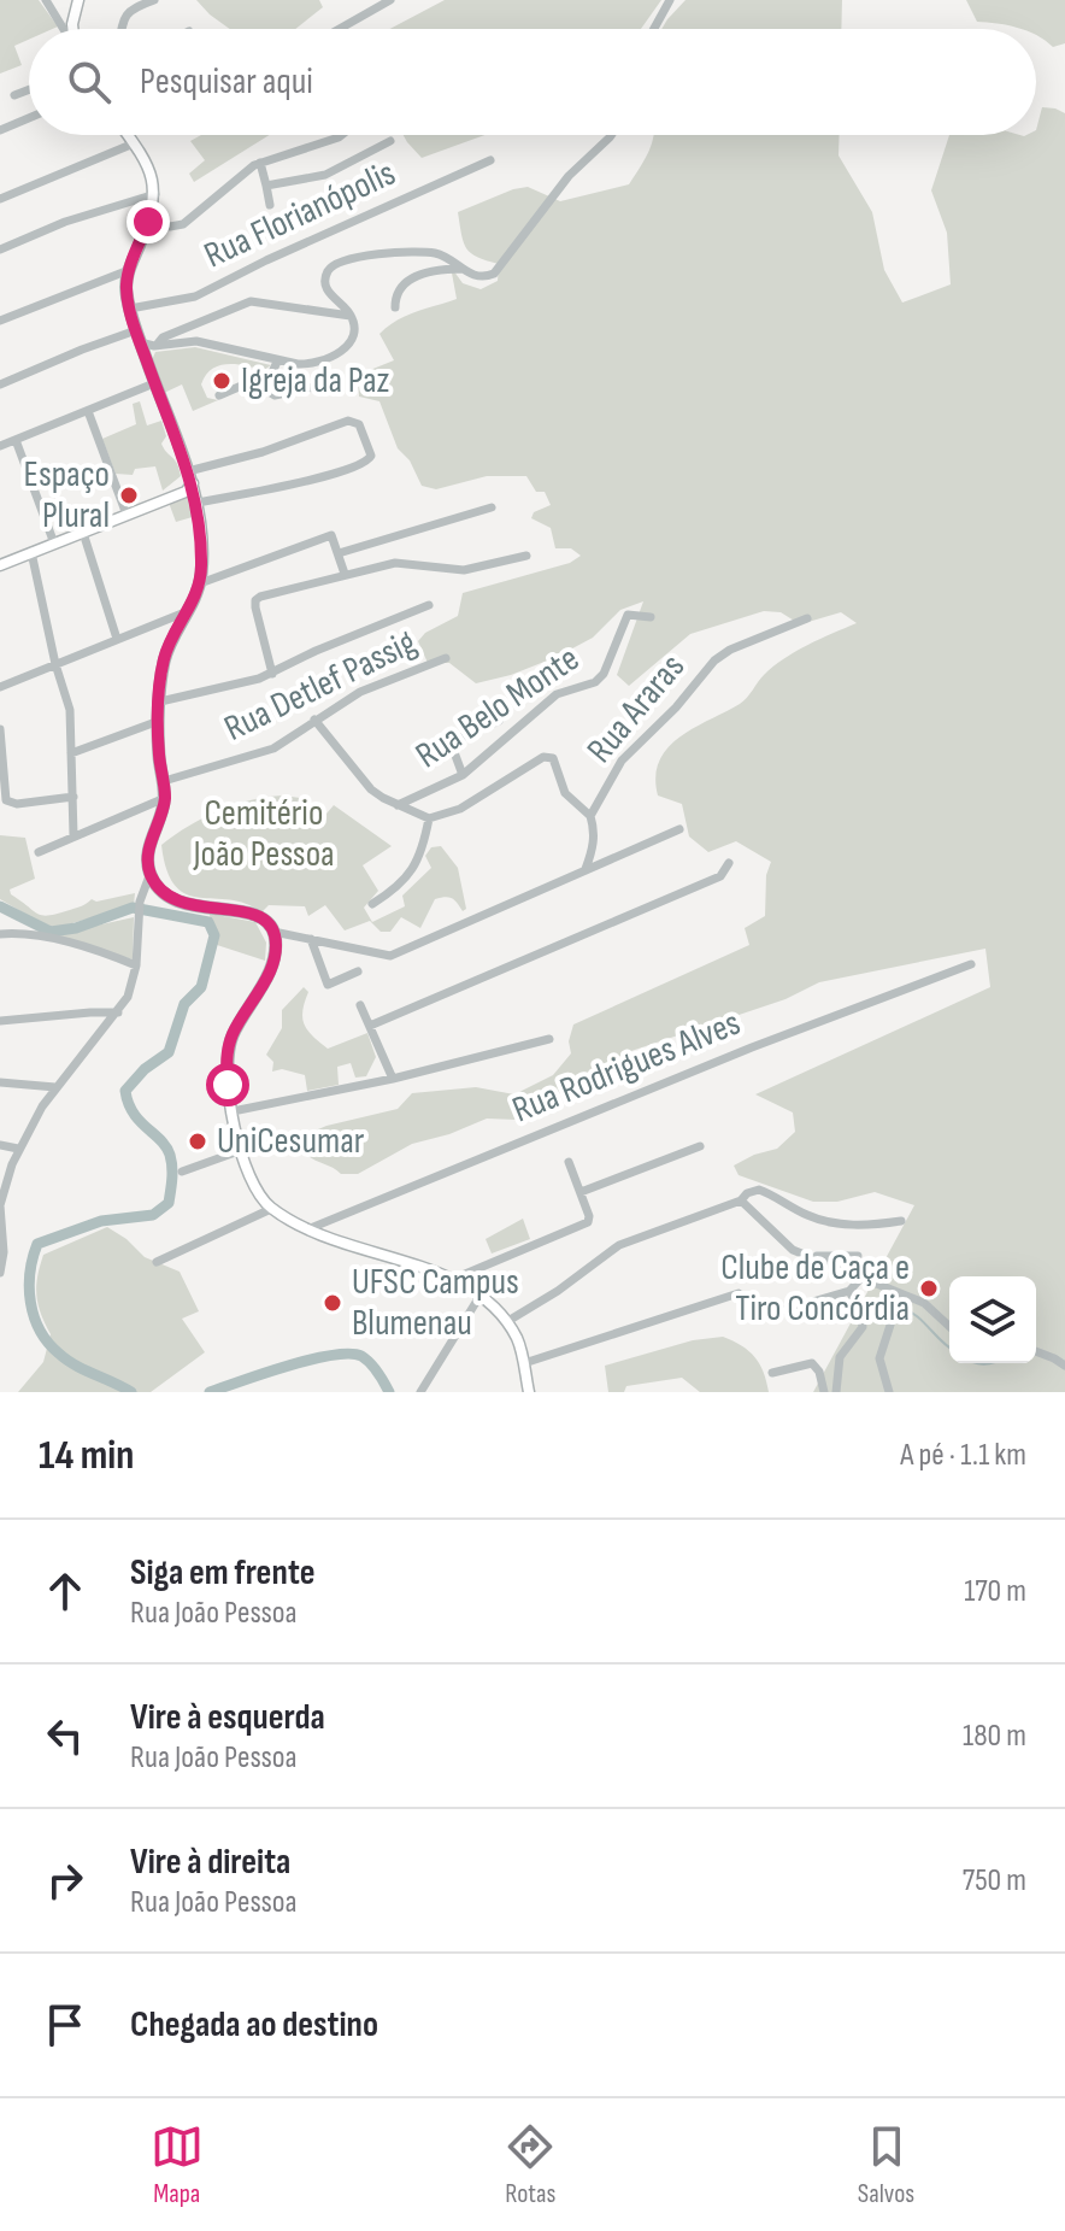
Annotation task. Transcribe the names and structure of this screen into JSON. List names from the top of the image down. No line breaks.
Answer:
{"streets":{"street":["Rua Florianópolis","Rua Detlef Passig","Rua Belo Monte","Rua Araras","Rua Rodrigues Alves"]},"parks":["Cemitério João Pessoa"],"places":["Igreja da Paz","Espaço Plural","UniCesumar","Clube de Caça e Tiro Concórdia","UFSC Campus Blumenau"],"page":{"search":"Pesquisar aqui","heading":["14 min","A pé · 1.1 km"],"list":[["Siga em frente","Rua João Pessoa","170 m"],["Vire à esquerda","Rua João Pessoa","180 m"],["Vire à direita","Rua João Pessoa","750 m"],"Chegada ao destino"],"nav":["Mapa","Rotas","Salvos"]}}
